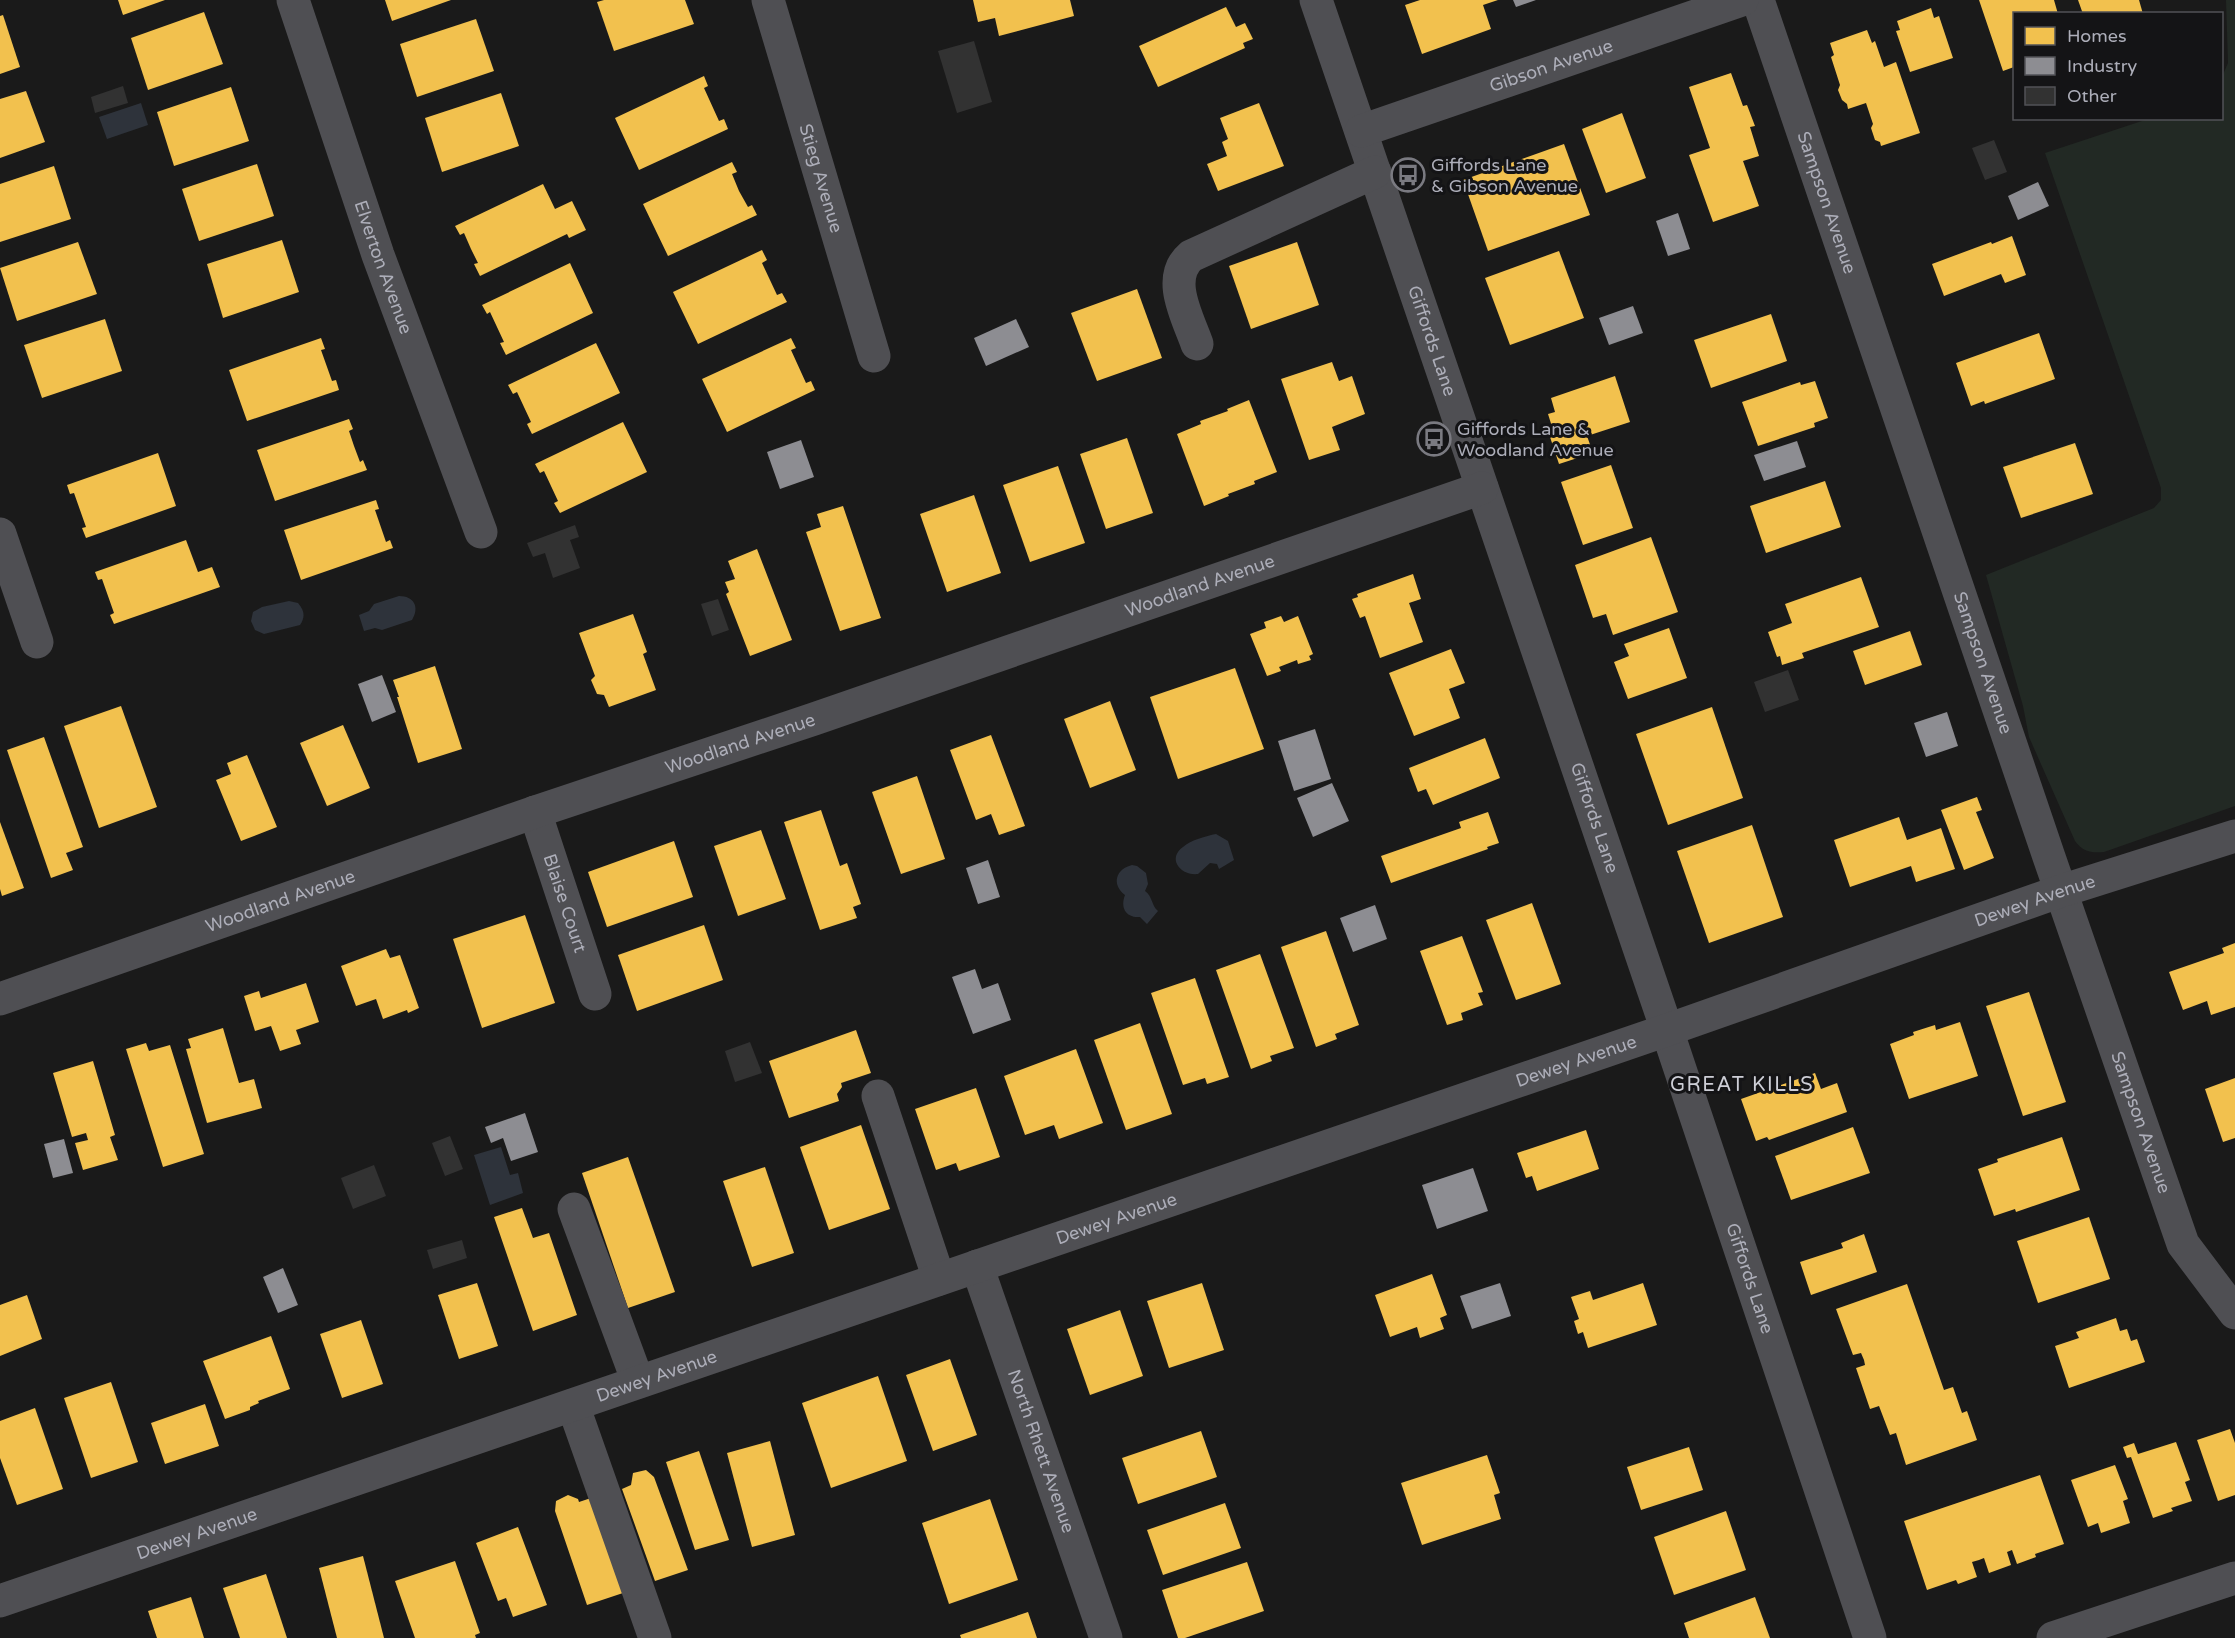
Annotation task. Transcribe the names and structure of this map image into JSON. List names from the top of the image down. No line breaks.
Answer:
{"streets":{"street":["Gibson Avenue","Stieg Avenue","Sampson Avenue","Elverton Avenue","Giffords Lane","Woodland Avenue","Dewey Avenue","Blaise Court","North Rhett Avenue"]},"crossings":[["Gibson Avenue","Giffords Lane"],["Sampson Avenue","Dewey Avenue"],["Giffords Lane","Woodland Avenue"],["Giffords Lane","Dewey Avenue"],["Woodland Avenue","Blaise Court"],["Dewey Avenue","North Rhett Avenue"]],"districts":["GREAT KILLS"],"places":{"bus stop":["Giffords Lane & Gibson Avenue","Giffords Lane & Woodland Avenue"]},"legend":["Homes","Industry","Other"]}
